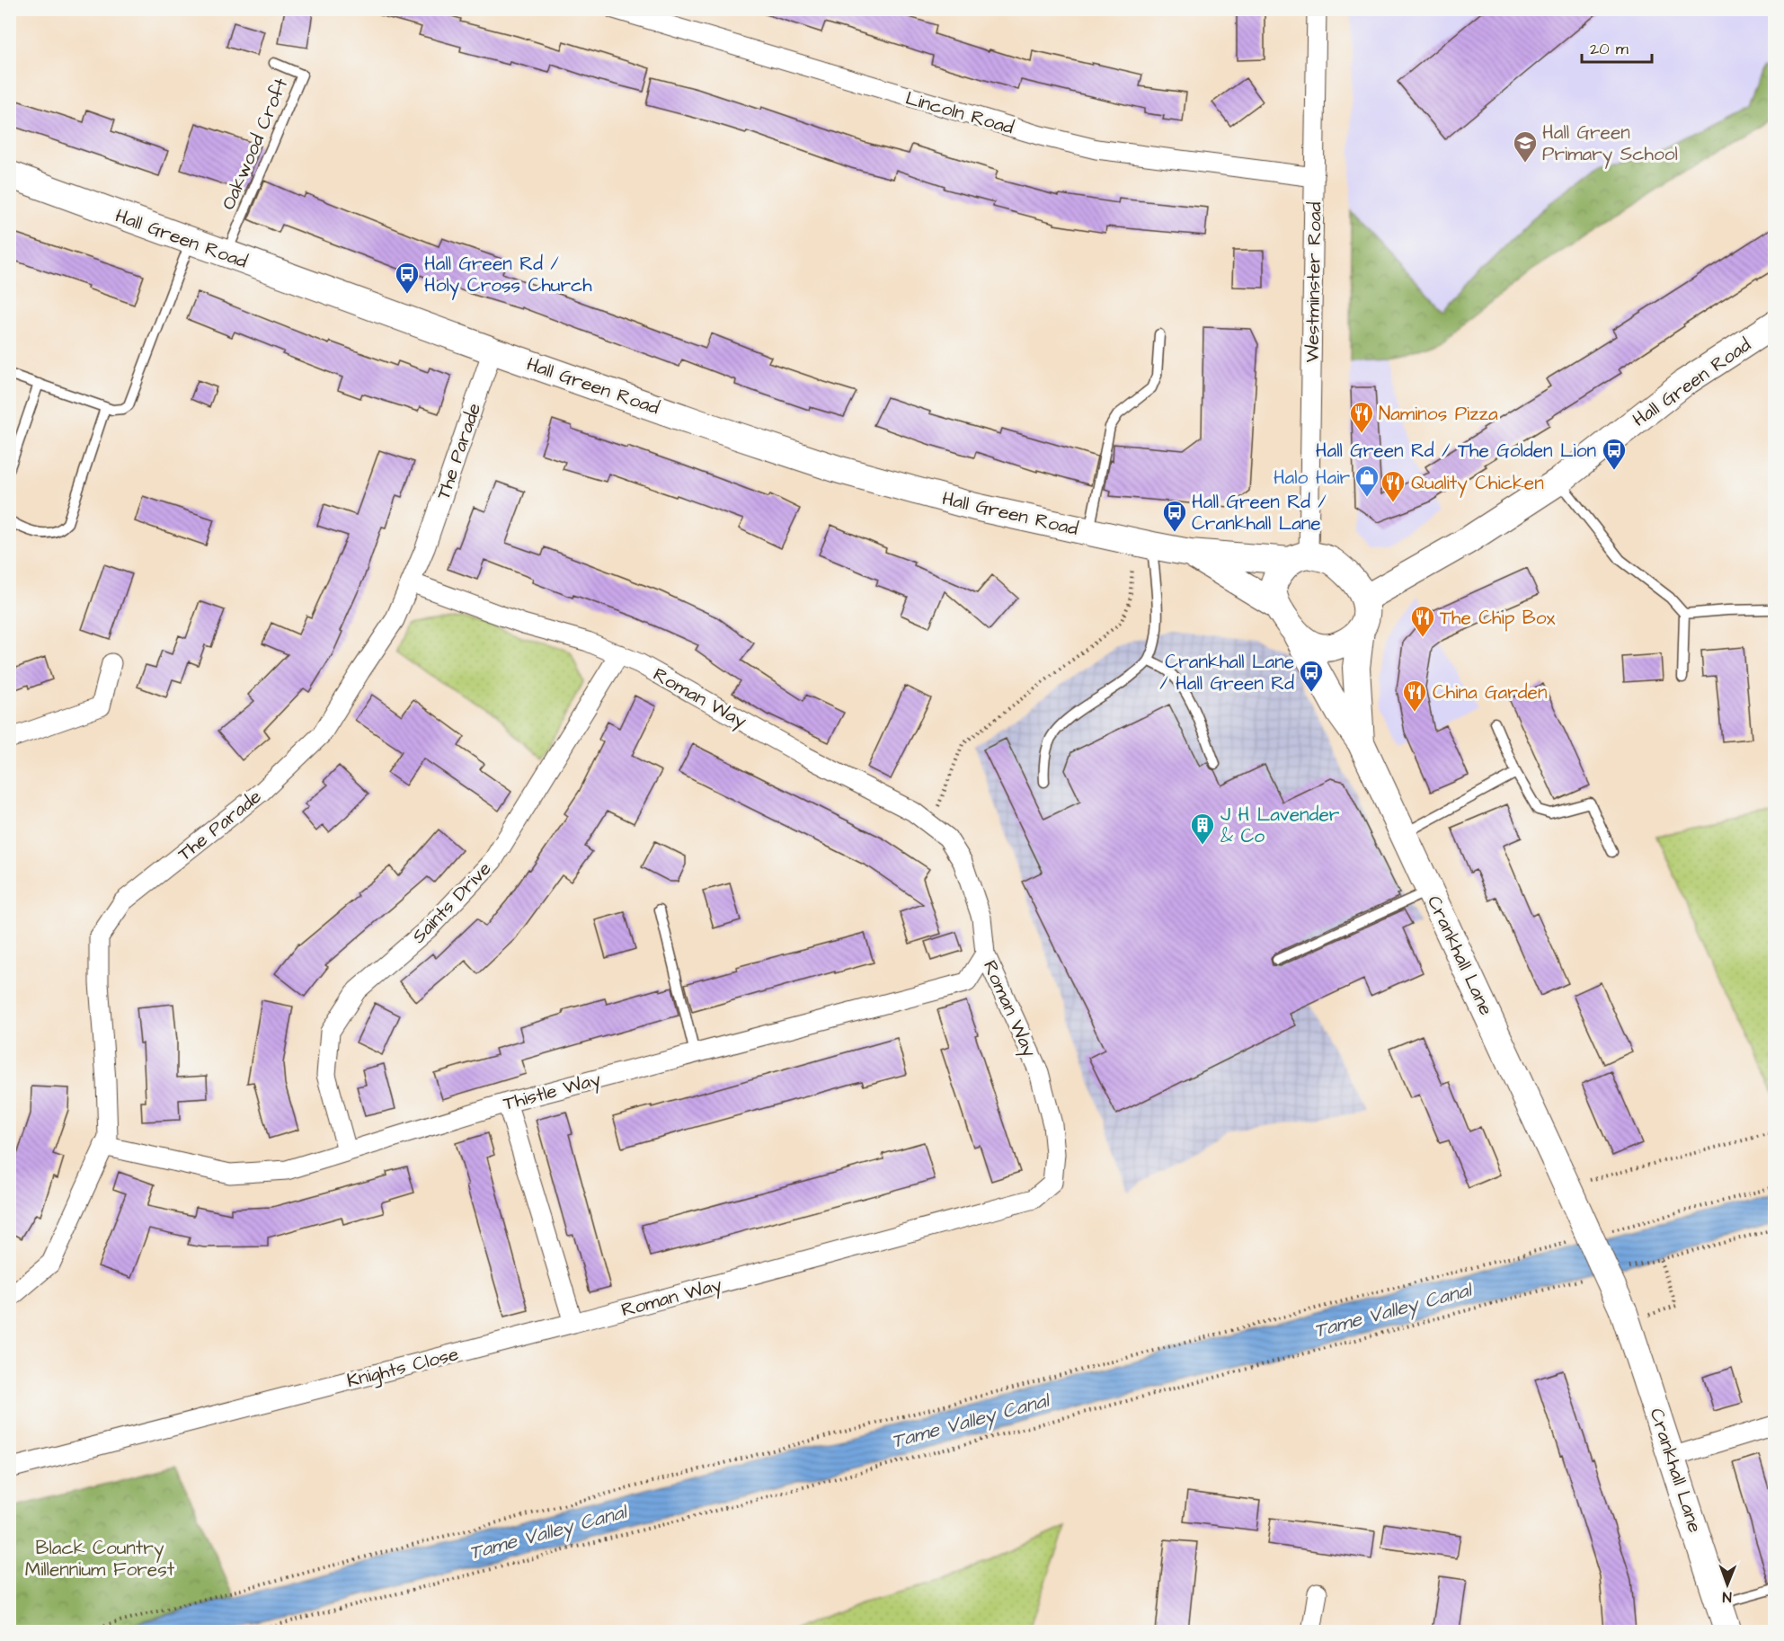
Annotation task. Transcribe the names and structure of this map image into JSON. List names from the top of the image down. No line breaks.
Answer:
{"streets":{"street":["Lincoln Road","Hall Green Road","Westminster Road","The Parade","Roman Way","Saints Drive","Crankhall Lane","Thistle Way","Knights Close"],"lane":["Oakwood Croft"]},"crossings":[["Lincoln Road","Westminster Road"],["Oakwood Croft","Hall Green Road"],["Hall Green Road","Westminster Road"],["Hall Green Road","The Parade"],["Hall Green Road","Crankhall Lane"],["Westminster Road","Crankhall Lane"],["The Parade","Roman Way"],["The Parade","Thistle Way"],["Roman Way","Saints Drive"],["Roman Way","Thistle Way"],["Roman Way","Knights Close"],["Saints Drive","Thistle Way"]],"water":["Tame Valley Canal"],"parks":["Black Country Millennium Forest"],"places":{"school or university":["Hall Green Primary School"],"bus stop":["Hall Green Rd / Holy Cross Church","Hall Green Rd / The Golden Lion","Hall Green Rd / Crankhall Lane","Crankhall Lane / Hall Green Rd"],"restaurant":["Naminos Pizza","Quality Chicken","The Chip Box","China Garden"],"shop":["Halo Hair"],"building":["J H Lavender & Co"]},"scale_bar":"20 m","north":"bottom"}
